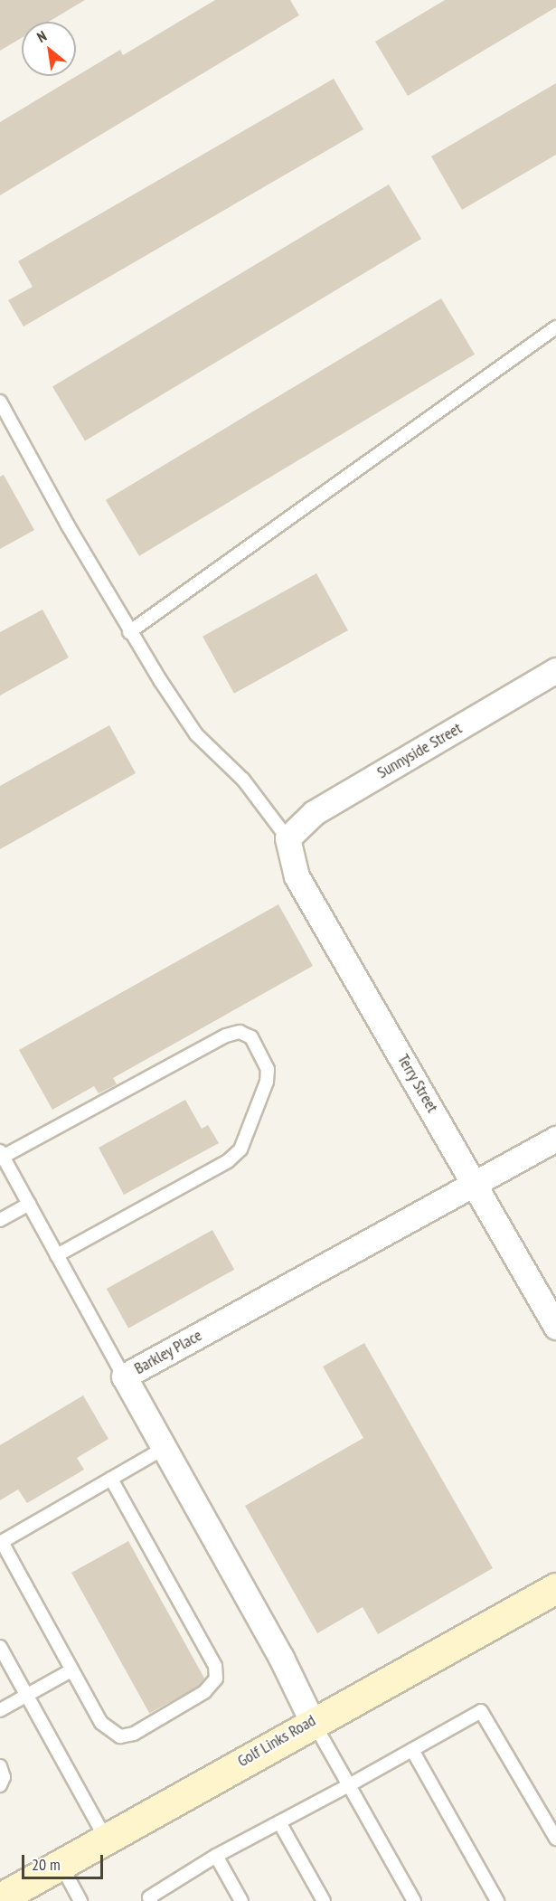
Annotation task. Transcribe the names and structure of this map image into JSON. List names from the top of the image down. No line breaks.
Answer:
{"streets":{"street":["Sunnyside Street","Terry Street","Barkley Place","Golf Links Road"]},"crossings":[["Sunnyside Street","Terry Street"],["Terry Street","Barkley Place"],["Barkley Place","Golf Links Road"]],"scale_bar":"20 m","north":"top left"}
